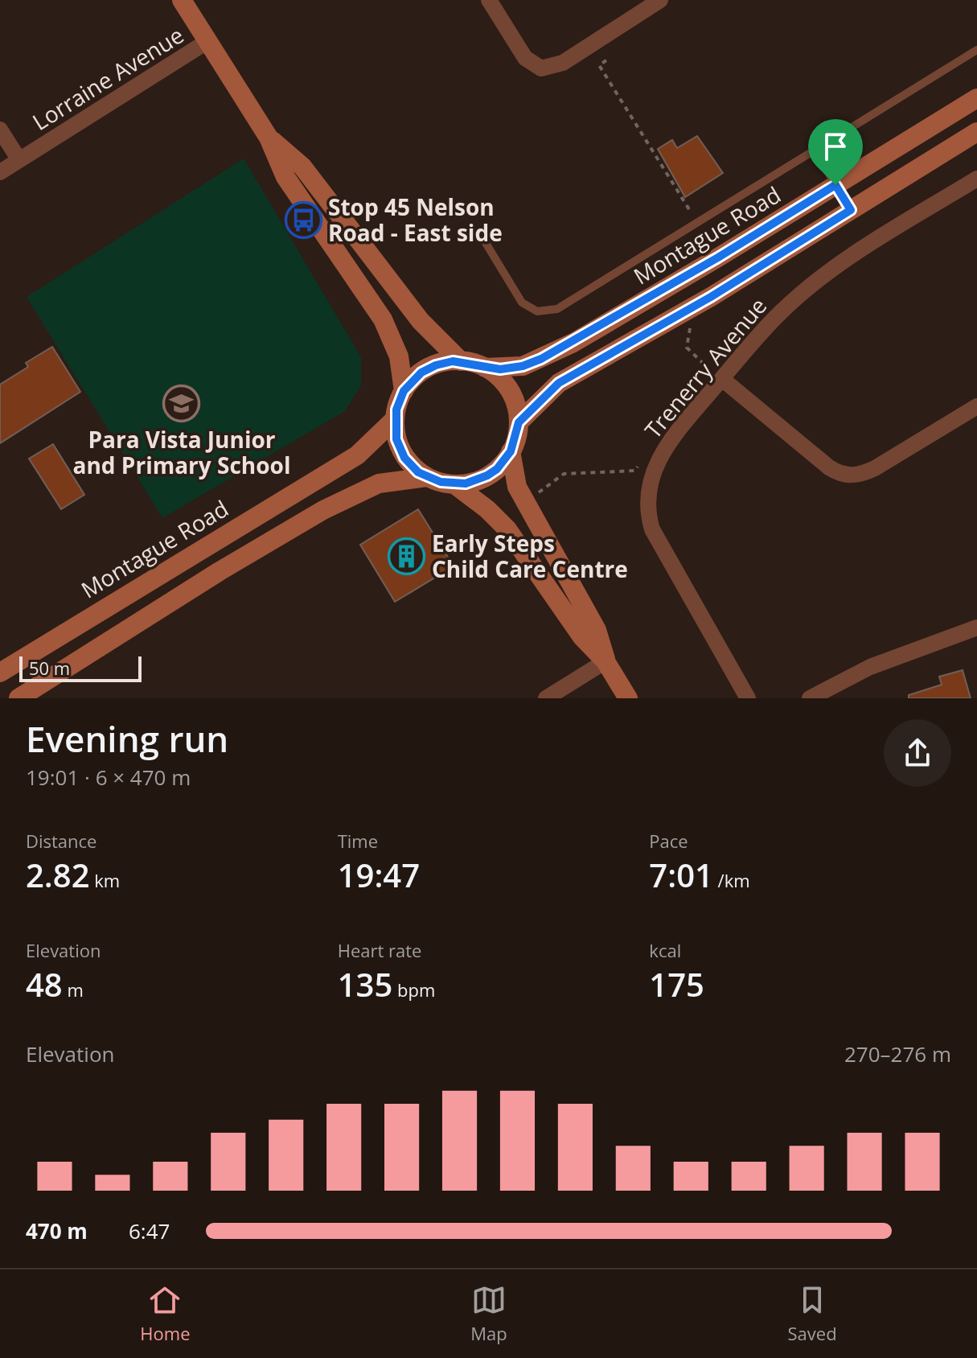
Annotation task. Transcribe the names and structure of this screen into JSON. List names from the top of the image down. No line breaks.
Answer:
{"streets":{"main road":["Montague Road"],"street":["Lorraine Avenue","Trenerry Avenue"]},"places":{"bus stop":["Stop 45 Nelson Road - East side"],"school or university":["Para Vista Junior and Primary School"],"building":["Early Steps Child Care Centre"]},"scale_bar":"50 m","page":{"scale":"50 m","heading":["Evening run","19:01 · 6 × 470 m"],"stats":[["Distance","2.82 km"],["Time","19:47"],["Pace","7:01 /km"],["Elevation","48 m"],["Heart rate","135 bpm"],["kcal","175"]],"chart":["Elevation","270–276 m"],"list":[{"name":"470 m","note":"6:47"}],"tabs":["Home","Map","Saved"]}}
